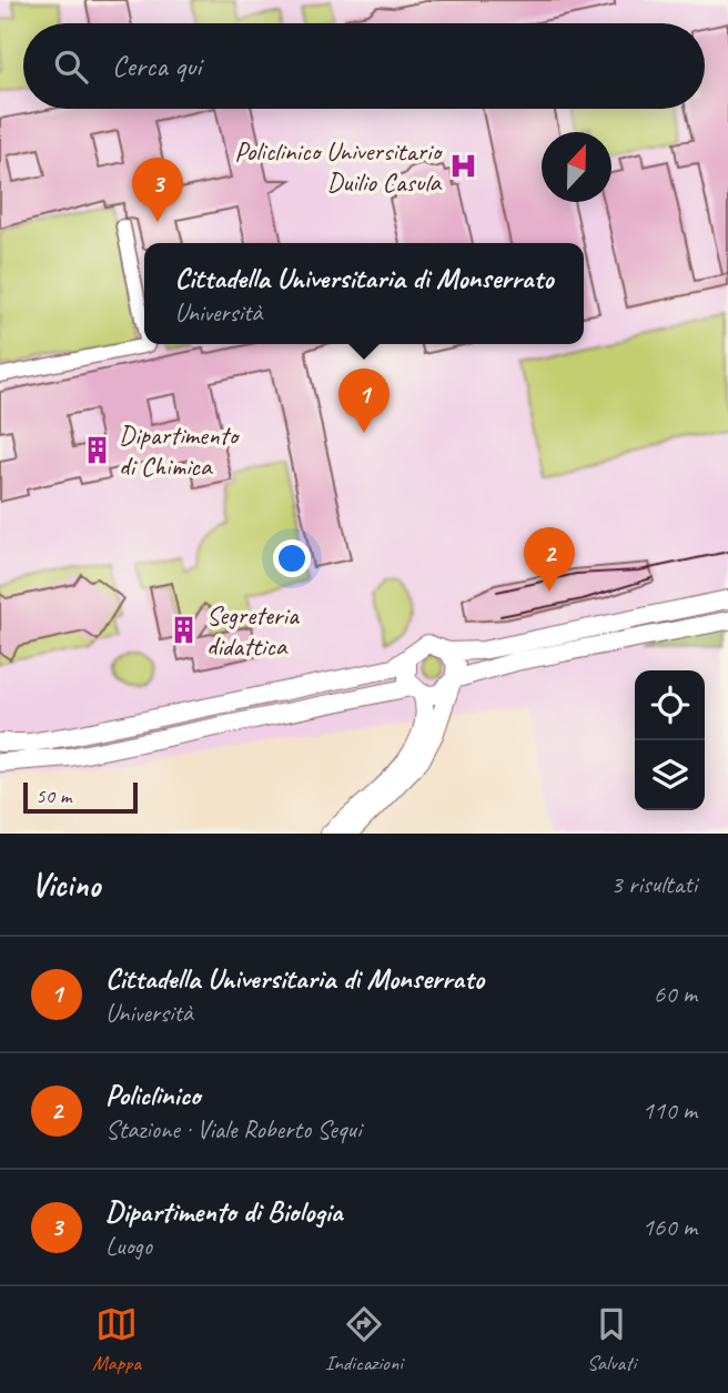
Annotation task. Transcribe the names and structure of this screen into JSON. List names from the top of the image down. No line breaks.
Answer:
{"places":{"hospital":["Policlinico Universitario Duilio Casula"],"building":["Dipartimento di Chimica","Segreteria didattica"]},"scale_bar":"50 m","north":"top","page":{"search":"Cerca qui","pins":["3","1","2"],"popup":["Cittadella Universitaria di Monserrato","Università"],"scale":"50 m","heading":["Vicino","3 risultati"],"list":[{"mark":"1","name":"Cittadella Universitaria di Monserrato","note":"Università","value":"60 m"},{"mark":"2","name":"Policlinico","note":"Stazione · Viale Roberto Sequi","value":"110 m"},{"mark":"3","name":"Dipartimento di Biologia","note":"Luogo","value":"160 m"}],"nav":["Mappa","Indicazioni","Salvati"]}}
